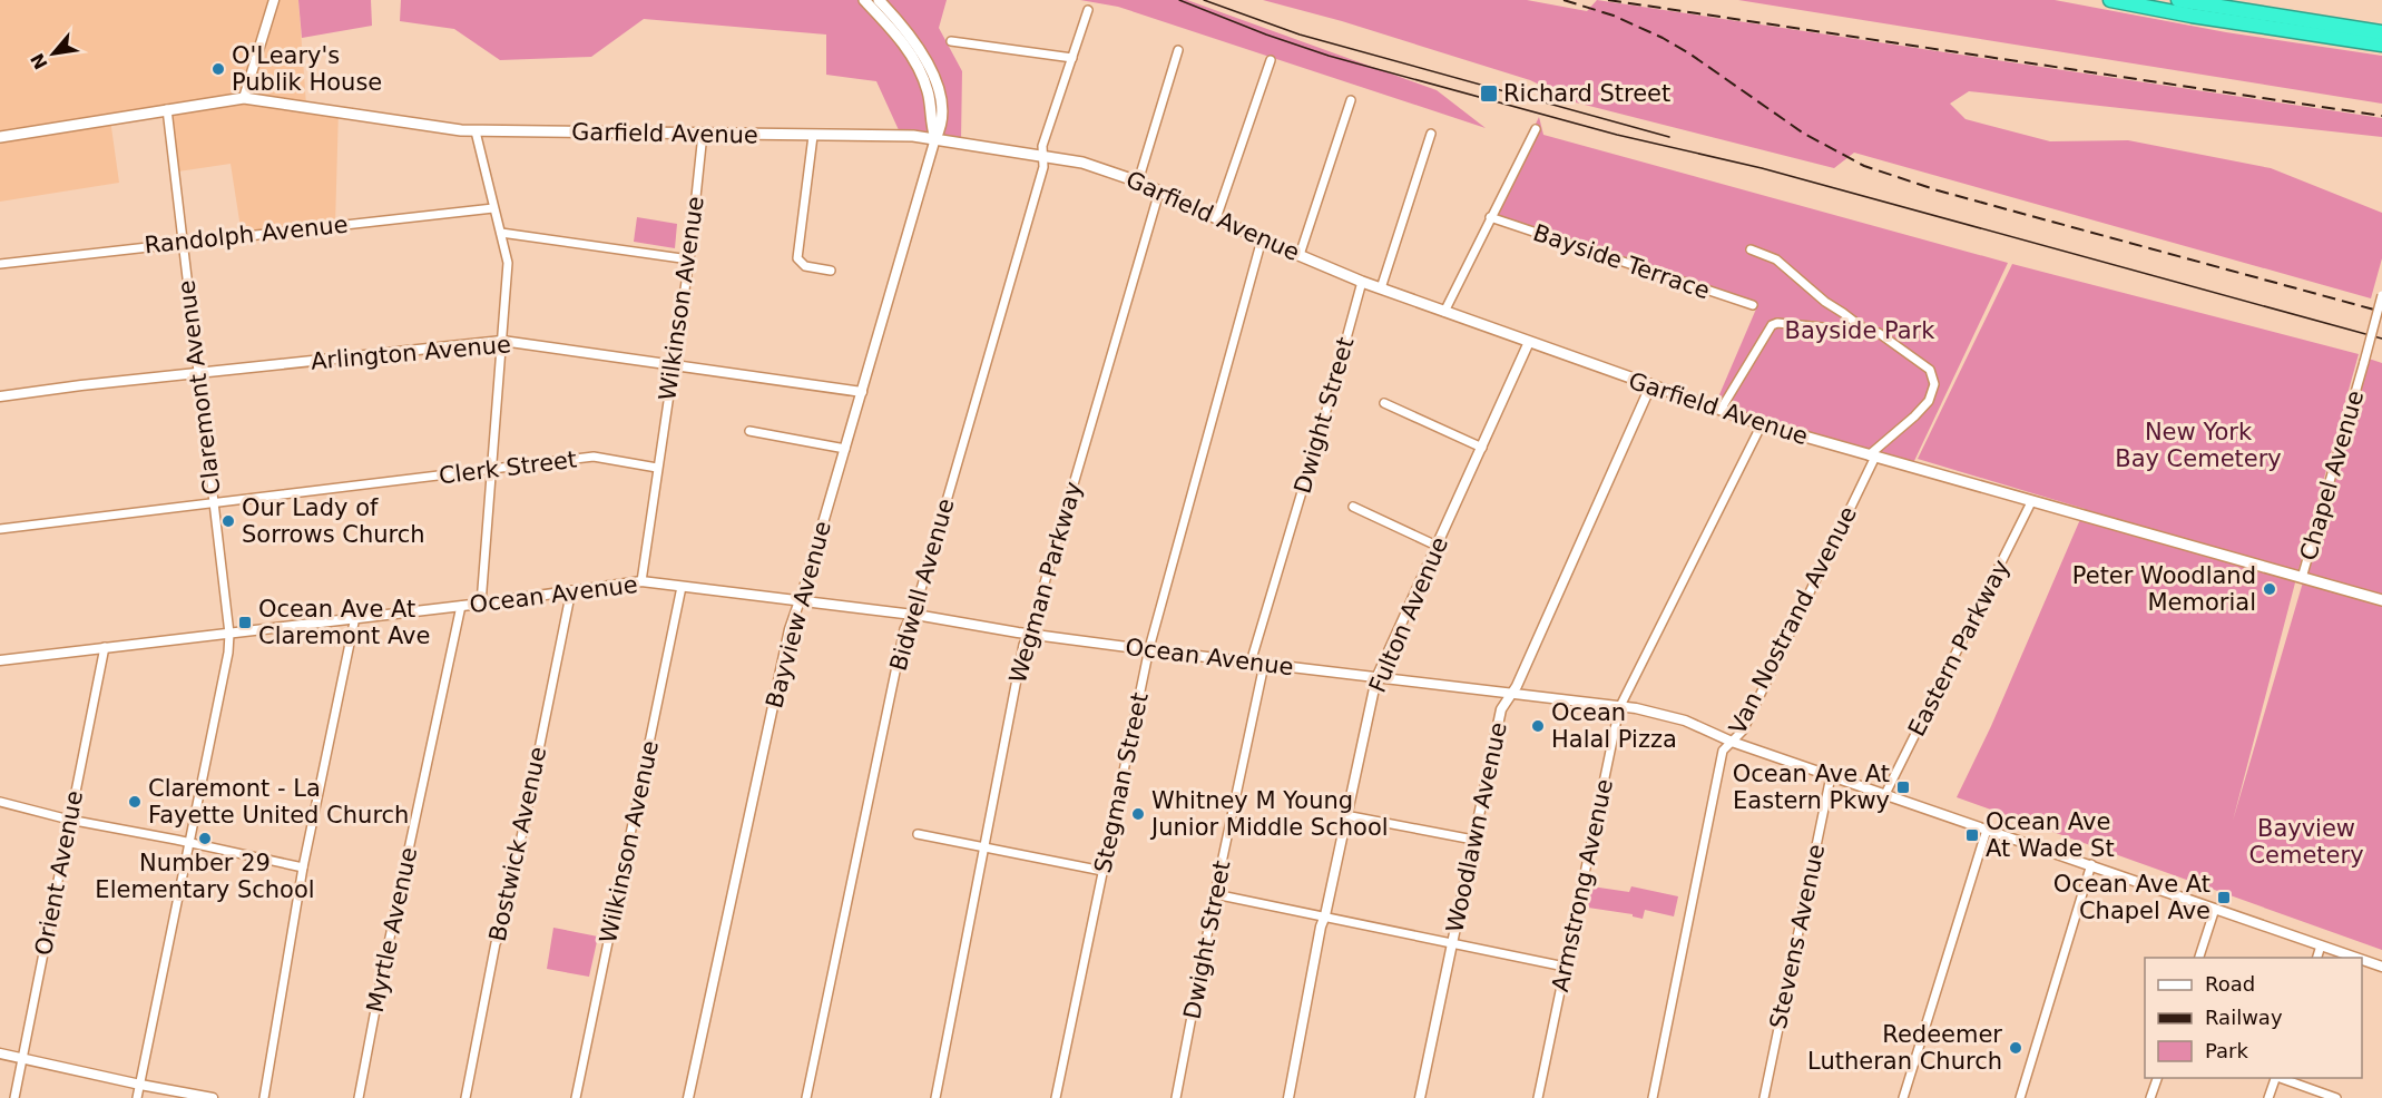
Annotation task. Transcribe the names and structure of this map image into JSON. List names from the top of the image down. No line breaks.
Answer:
{"streets":{"main road":["Garfield Avenue","Bayview Avenue"],"street":["Randolph Avenue","Bayside Terrace","Wilkinson Avenue","Arlington Avenue","Claremont Avenue","Dwight Street","Clerk Street","Chapel Avenue","Wegman Parkway","Bidwell Avenue","Ocean Avenue","Fulton Avenue","Van Nostrand Avenue","Eastern Parkway","Stegman Street","Woodlawn Avenue","Bostwick Avenue","Orient Avenue","Armstrong Avenue","Myrtle Avenue","Stevens Avenue"]},"crossings":[["Garfield Avenue","Wilkinson Avenue"],["Garfield Avenue","Claremont Avenue"],["Garfield Avenue","Dwight Street"],["Garfield Avenue","Chapel Avenue"],["Garfield Avenue","Wegman Parkway"],["Garfield Avenue","Bidwell Avenue"],["Garfield Avenue","Bayview Avenue"],["Garfield Avenue","Fulton Avenue"],["Garfield Avenue","Van Nostrand Avenue"],["Garfield Avenue","Eastern Parkway"],["Garfield Avenue","Stegman Street"],["Garfield Avenue","Woodlawn Avenue"],["Garfield Avenue","Armstrong Avenue"],["Randolph Avenue","Claremont Avenue"],["Wilkinson Avenue","Arlington Avenue"],["Wilkinson Avenue","Clerk Street"],["Wilkinson Avenue","Ocean Avenue"],["Arlington Avenue","Claremont Avenue"],["Arlington Avenue","Bayview Avenue"],["Claremont Avenue","Clerk Street"],["Claremont Avenue","Ocean Avenue"],["Dwight Street","Ocean Avenue"],["Wegman Parkway","Ocean Avenue"],["Bidwell Avenue","Ocean Avenue"],["Ocean Avenue","Bayview Avenue"],["Ocean Avenue","Fulton Avenue"],["Ocean Avenue","Van Nostrand Avenue"],["Ocean Avenue","Eastern Parkway"],["Ocean Avenue","Stegman Street"],["Ocean Avenue","Woodlawn Avenue"],["Ocean Avenue","Bostwick Avenue"],["Ocean Avenue","Orient Avenue"],["Ocean Avenue","Armstrong Avenue"],["Ocean Avenue","Myrtle Avenue"],["Ocean Avenue","Stevens Avenue"]],"parks":["Bayside Park","New York Bay Cemetery","Bayview Cemetery"],"places":{"other":["O'Leary's Publik House","Our Lady of Sorrows Church","Peter Woodland Memorial","Ocean Halal Pizza","Claremont - La Fayette United Church","Whitney M Young Junior Middle School","Number 29 Elementary School","Redeemer Lutheran Church"],"transit":["Richard Street","Ocean Ave At Claremont Ave","Ocean Ave At Eastern Pkwy","Ocean Ave At Wade St","Ocean Ave At Chapel Ave"]},"legend":["Road","Railway","Park"],"north":"bottom left"}
